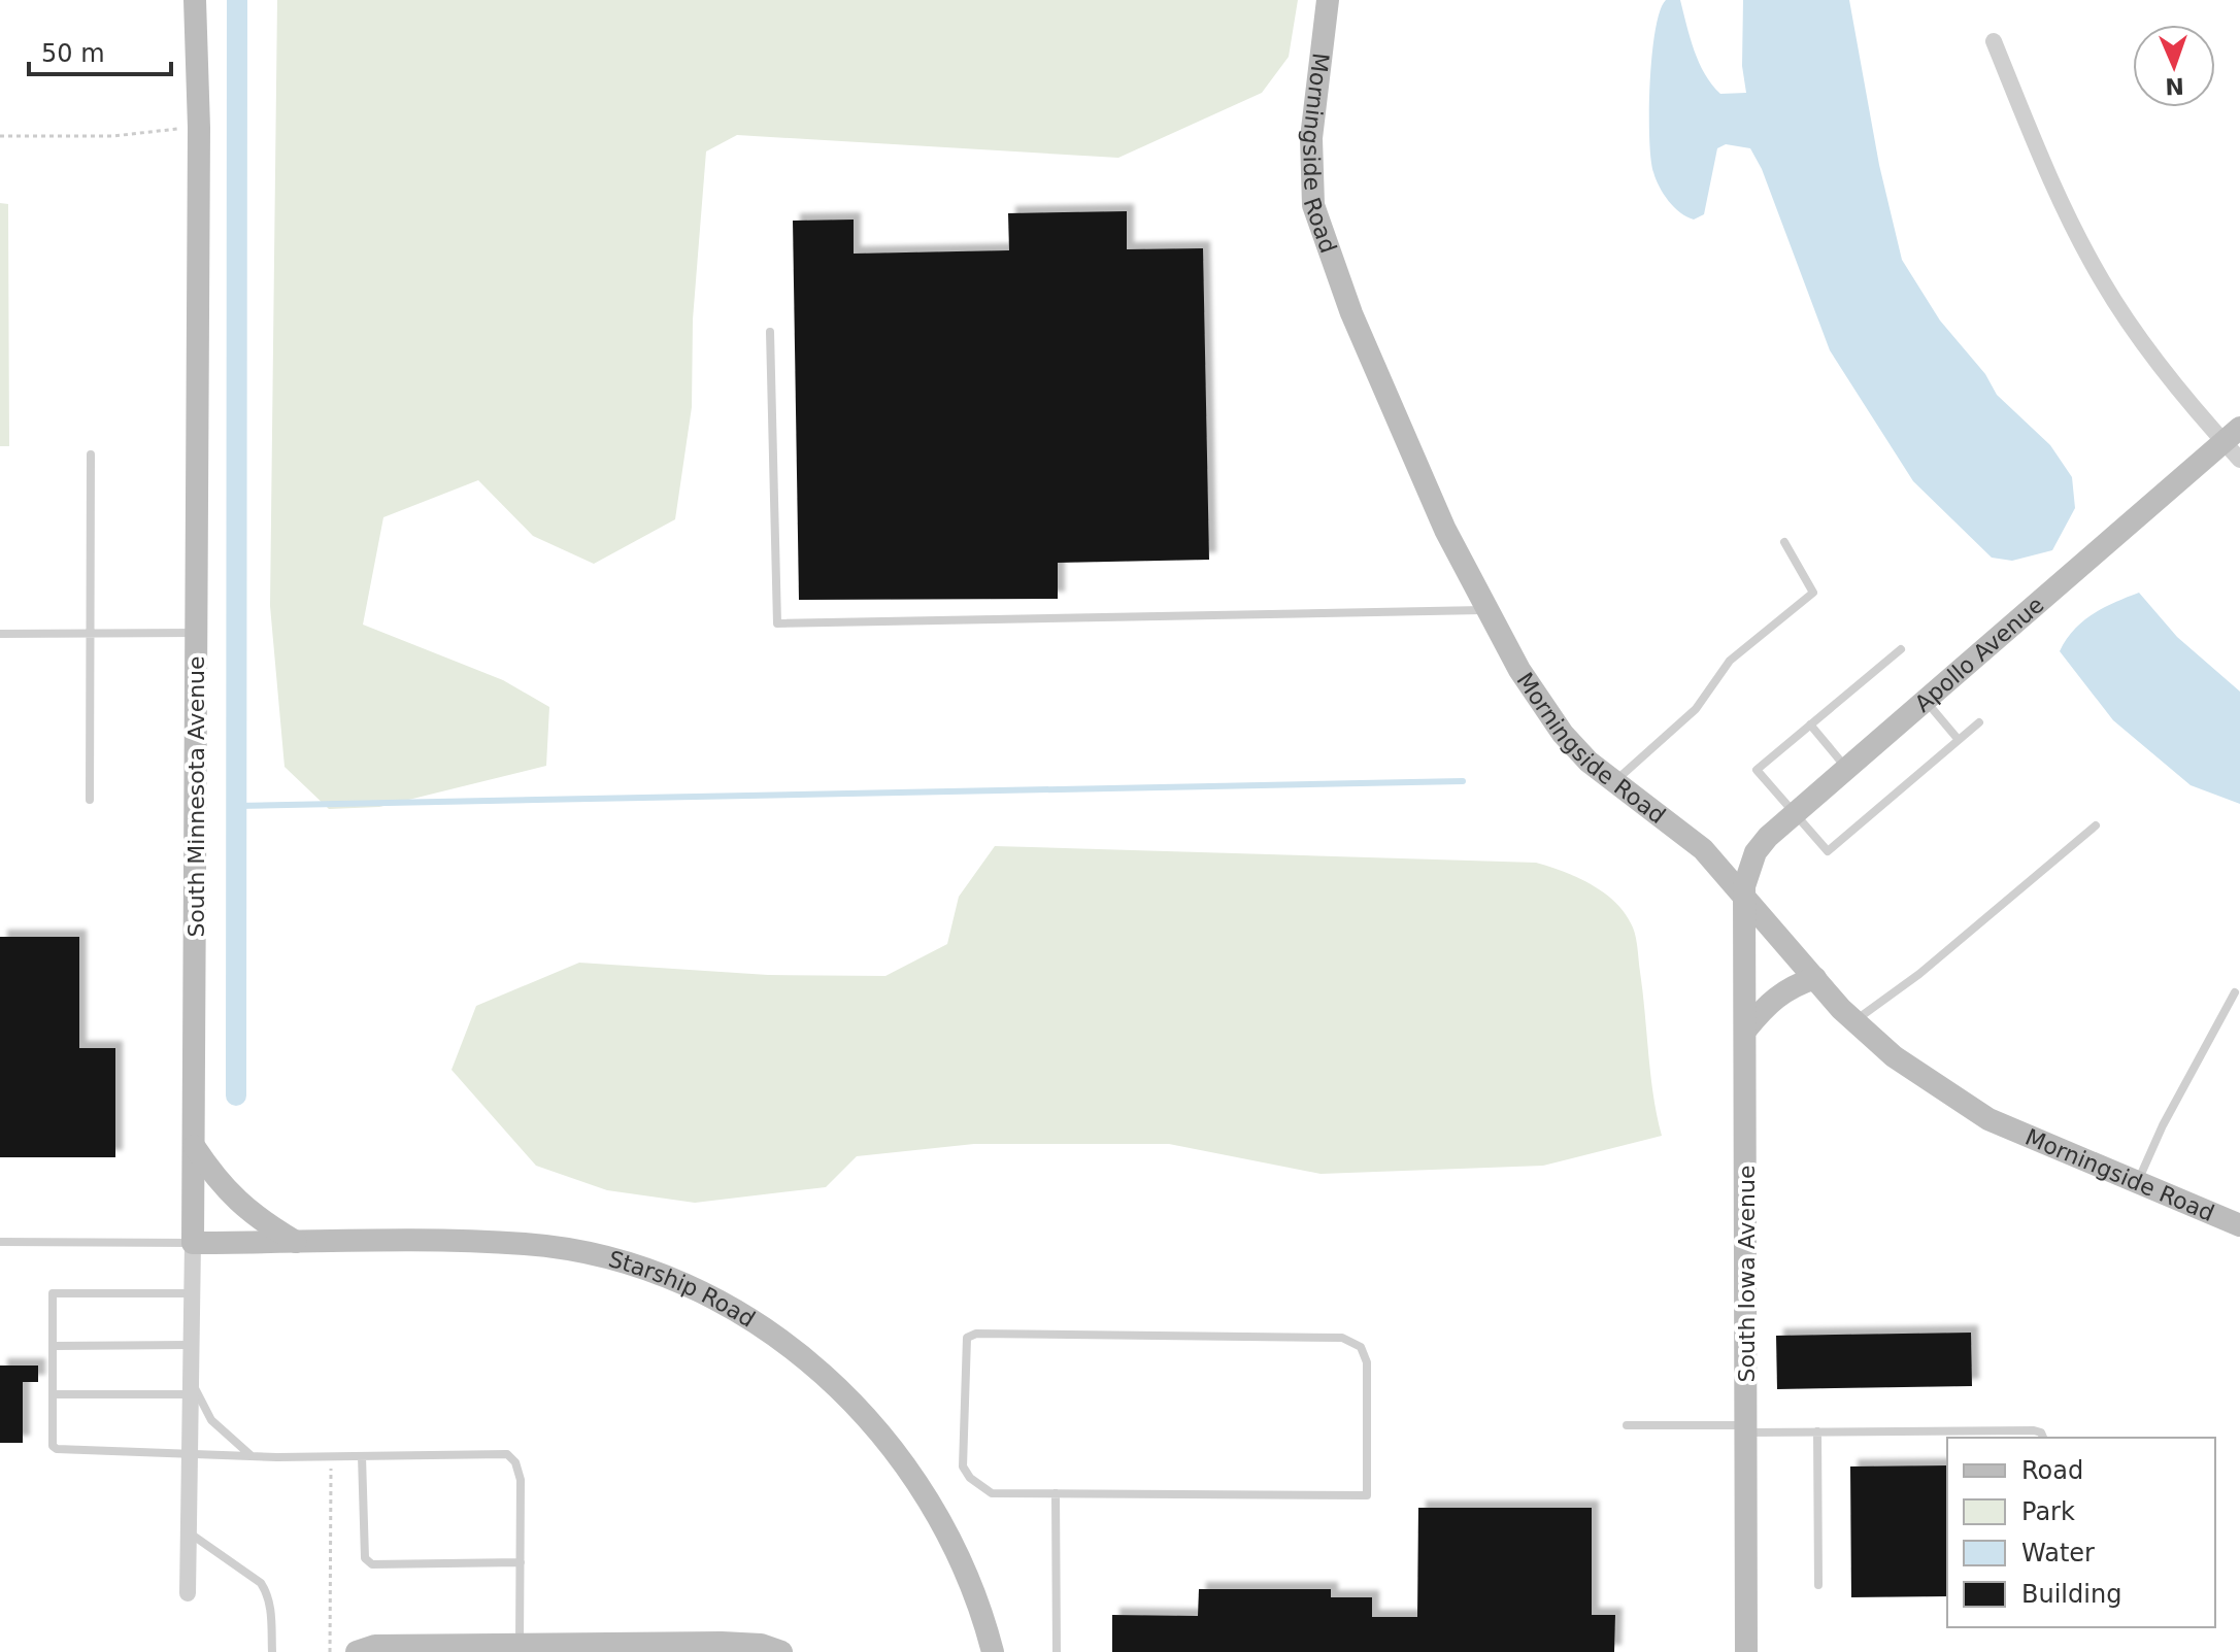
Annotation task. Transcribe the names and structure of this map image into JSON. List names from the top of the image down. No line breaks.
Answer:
{"streets":{"street":["Morningside Road","Apollo Avenue","South Minnesota Avenue","South Iowa Avenue","Starship Road"]},"crossings":[["Morningside Road","Apollo Avenue"],["Morningside Road","South Iowa Avenue"],["Apollo Avenue","South Iowa Avenue"],["South Minnesota Avenue","Starship Road"]],"legend":["Road","Park","Water","Building"],"scale_bar":"50 m","north":"bottom"}
